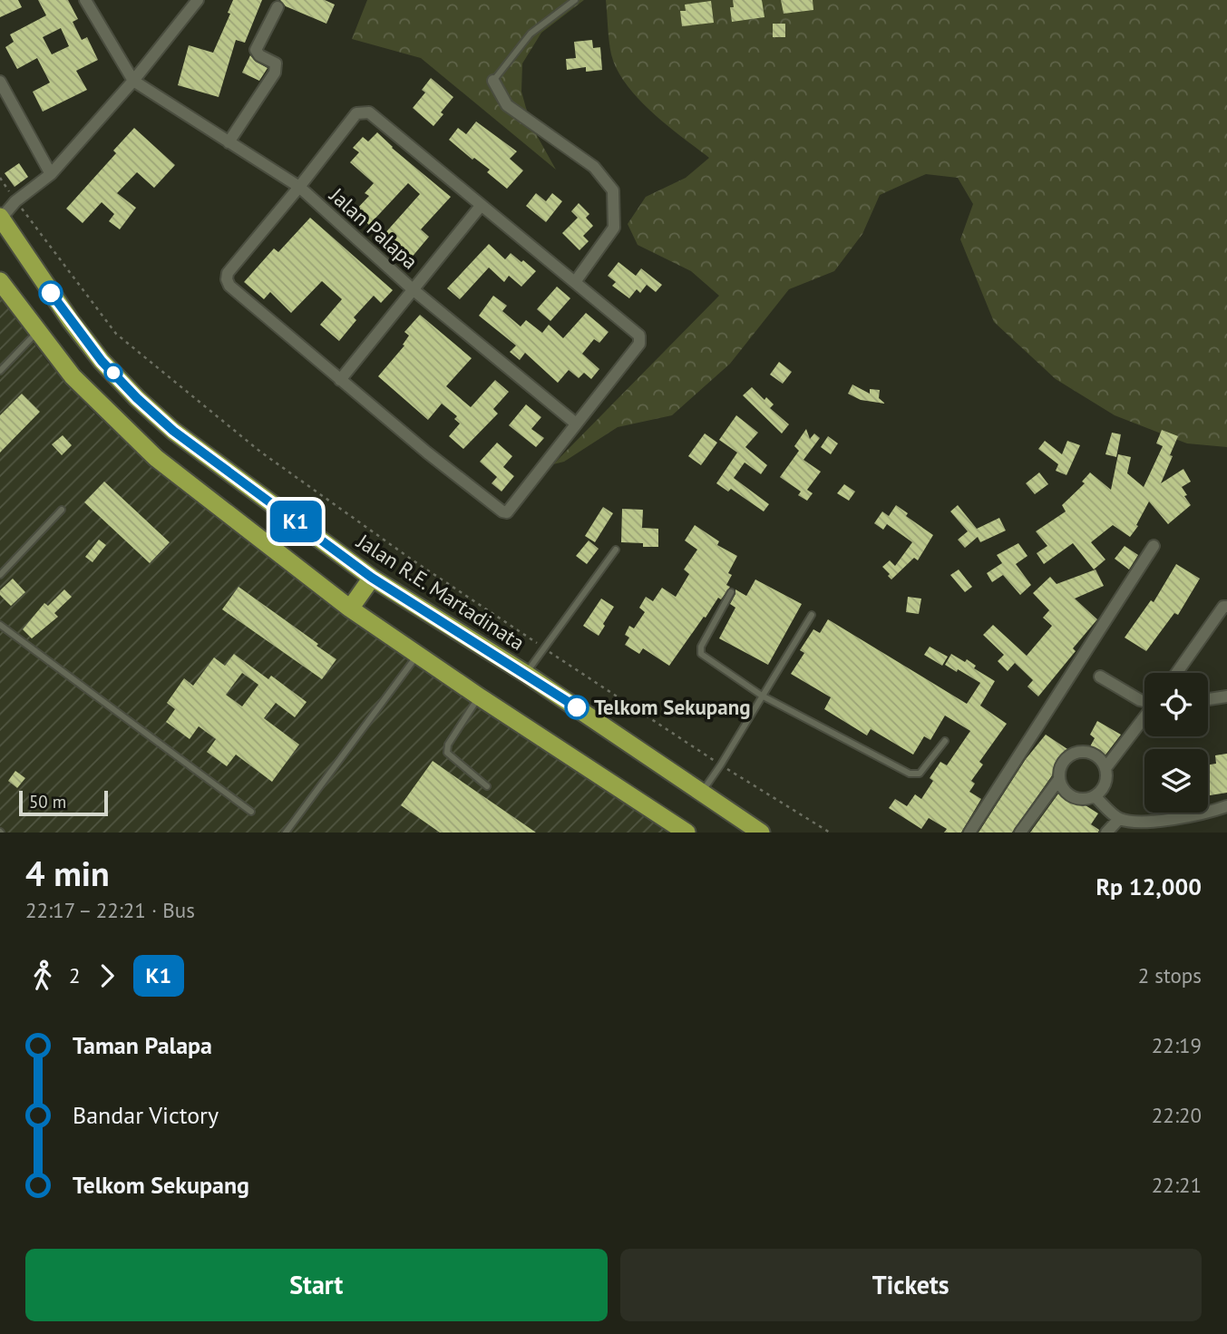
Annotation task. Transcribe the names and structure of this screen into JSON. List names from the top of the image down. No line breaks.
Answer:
{"streets":{"highway":["Jalan R.E. Martadinata"],"street":["Jalan Palapa"]},"places":["Telkom Sekupang"],"lines":["bus line K1"],"scale_bar":"50 m","page":{"on_map":"K1","scale":"50 m","heading":["4 min","22:17 – 22:21 · Bus","Rp 12,000"],"legs":["2","K1","2 stops"],"list":[{"name":"Taman Palapa","value":"22:19"},{"name":"Bandar Victory","value":"22:20"},{"name":"Telkom Sekupang","value":"22:21"}],"buttons":["Start","Tickets"]}}
